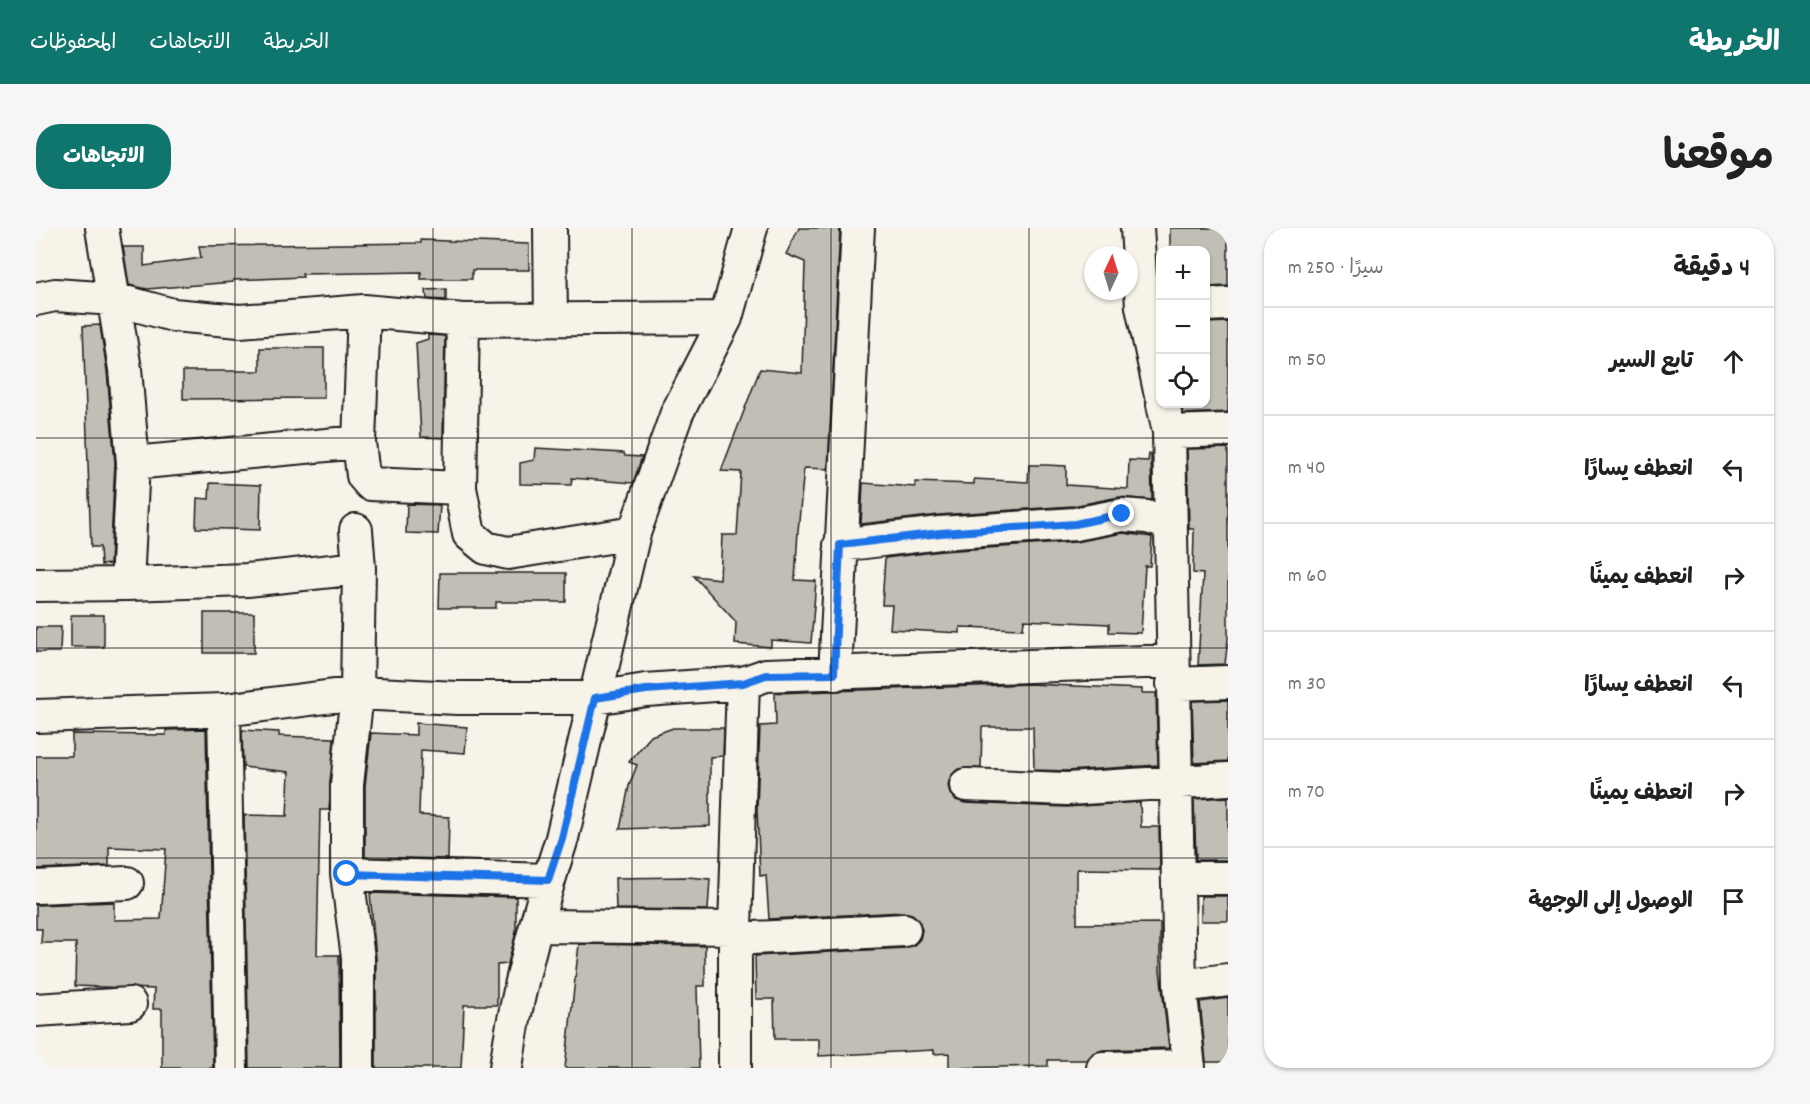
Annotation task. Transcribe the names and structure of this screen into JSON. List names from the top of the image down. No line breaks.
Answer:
{"north":"top","page":{"header":"الخريطة","nav":["الخريطة","الاتجاهات","المحفوظات"],"title":"موقعنا","buttons":"الاتجاهات","heading":["4 دقيقة","سيرًا · 250 m"],"map_buttons":["+","−"],"list":[["تابع السير","50 m"],["انعطف يسارًا","40 m"],["انعطف يمينًا","60 m"],["انعطف يسارًا","30 m"],["انعطف يمينًا","70 m"],"الوصول إلى الوجهة"]}}
